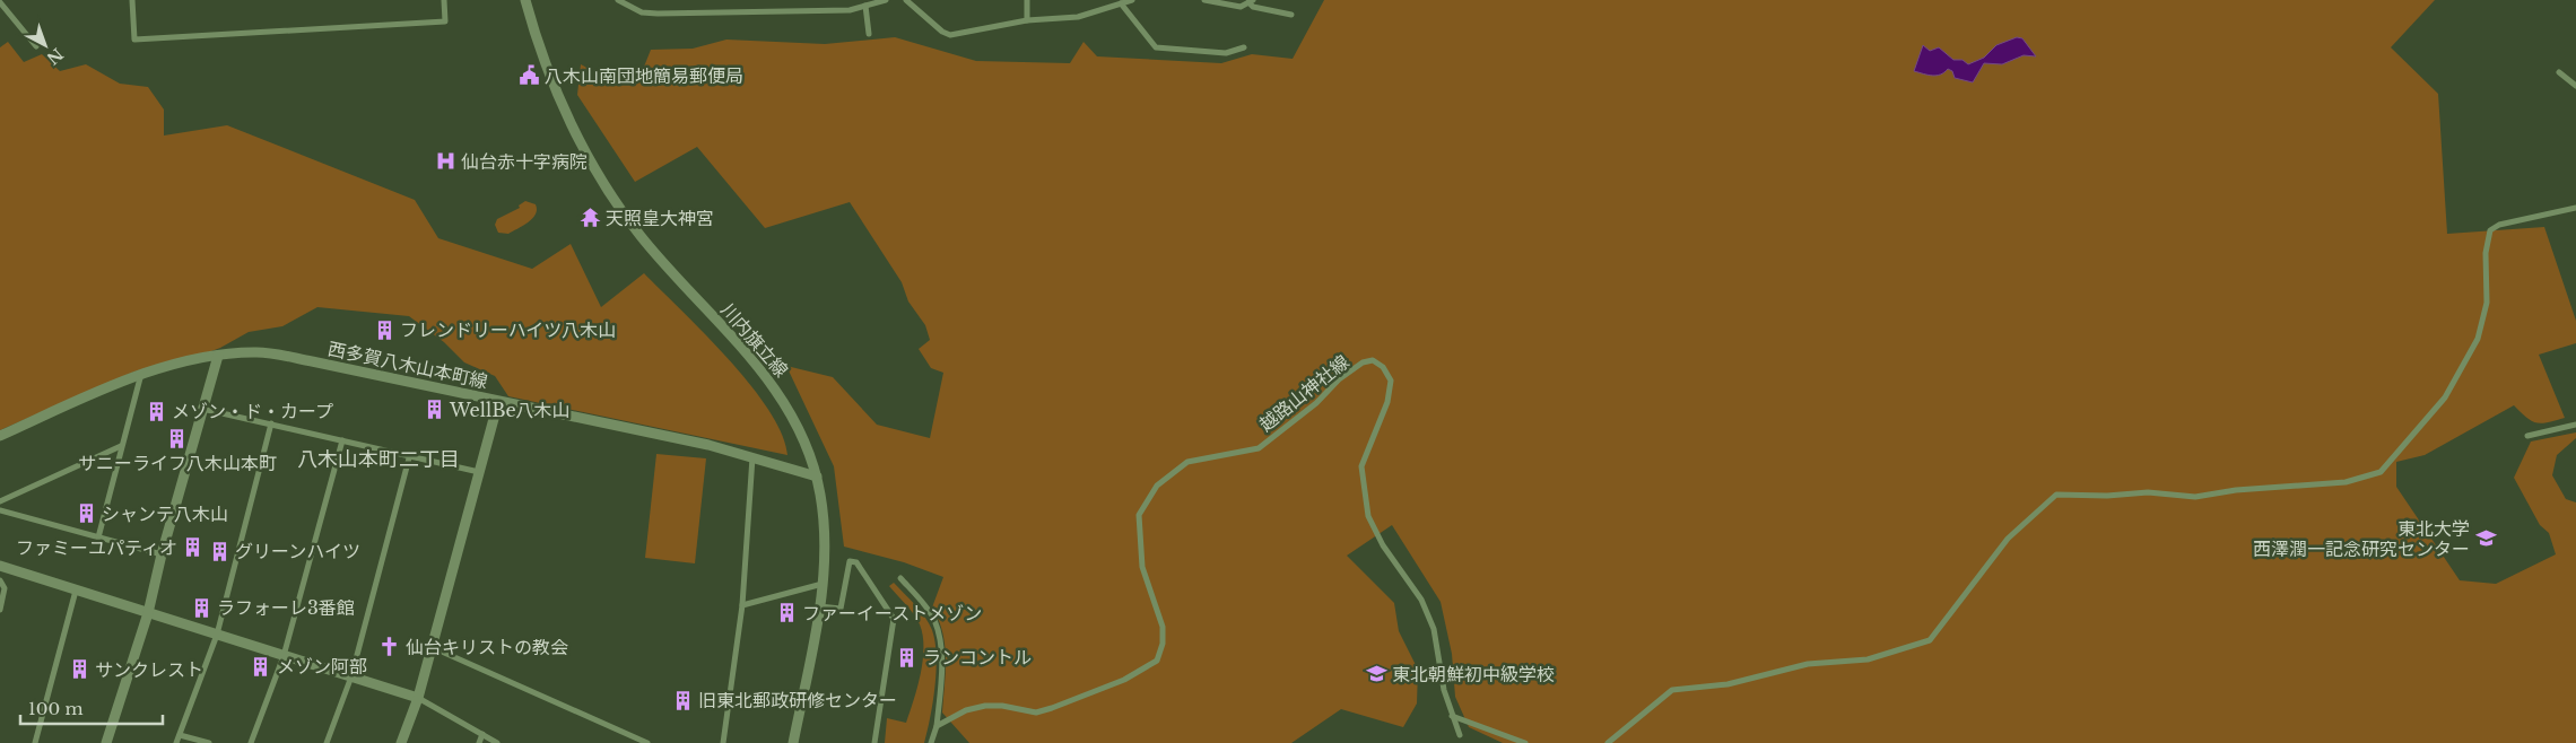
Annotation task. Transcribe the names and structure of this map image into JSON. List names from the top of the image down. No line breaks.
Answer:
{"streets":{"street":["川内旗立線","西多賀八木山本町線","越路山神社線"]},"crossings":[["川内旗立線","西多賀八木山本町線"]],"districts":["八木山本町二丁目"],"places":{"public building":["八木山南団地簡易郵便局"],"hospital":["仙台赤十字病院"],"temple":["天照皇大神宮"],"building":["フレンドリーハイツ八木山","WellBe八木山","メゾン・ド・カープ","サニーライフ八木山本町","シャンテ八木山","ファミーユパティオ","グリーンハイツ","ラフォーレ3番館","ファーイーストメゾン","ランコントル","メゾン阿部","サンクレスト","旧東北郵政研修センター"],"school or university":["東北大学 西澤潤一記念研究センター","東北朝鮮初中級学校"],"church":["仙台キリストの教会"]},"scale_bar":"100 m","north":"bottom right"}
